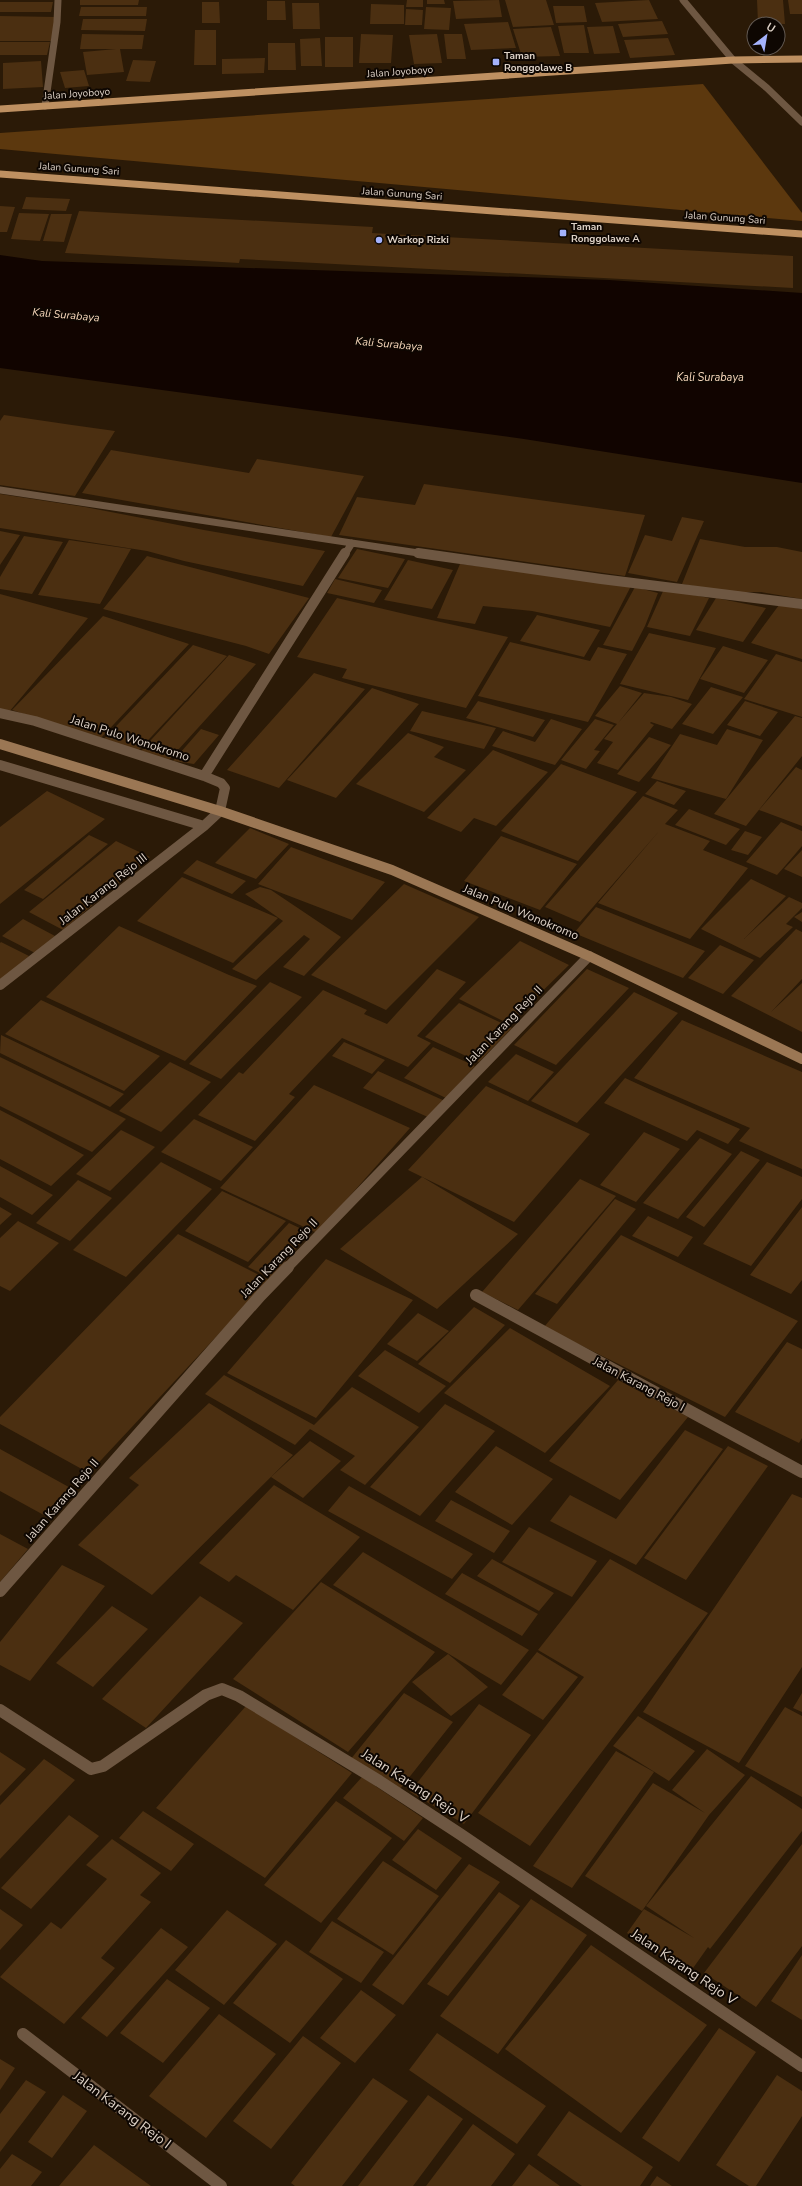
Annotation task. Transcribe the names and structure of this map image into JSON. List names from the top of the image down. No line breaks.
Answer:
{"streets":{"main road":["Jalan Joyoboyo","Jalan Gunung Sari","Jalan Pulo Wonokromo"],"street":["Jalan Karang Rejo III","Jalan Karang Rejo II","Jalan Karang Rejo I","Jalan Karang Rejo V"]},"crossings":[["Jalan Pulo Wonokromo","Jalan Karang Rejo III"],["Jalan Pulo Wonokromo","Jalan Karang Rejo II"]],"water":["Kali Surabaya"],"places":{"transit":["Taman Ronggolawe B","Taman Ronggolawe A"],"other":["Warkop Rizki"]},"north":"top right"}
